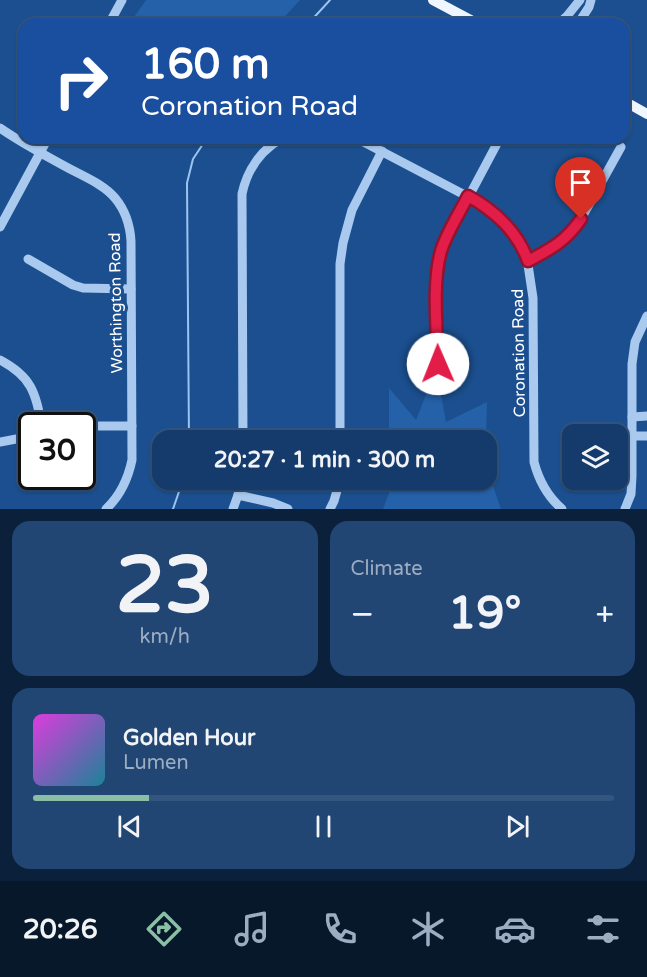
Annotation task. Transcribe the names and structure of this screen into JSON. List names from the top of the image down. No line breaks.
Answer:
{"streets":{"street":["Worthington Road","Coronation Road"]},"page":{"turn":["160 m","Coronation Road"],"limit":"30","trip":"20:27 · 1 min · 300 m","tile":[["23","km/h"],"Climate"],"heat":["−","19°","+"],"song":["Golden Hour","Lumen"],"tabs":"20:26"}}
